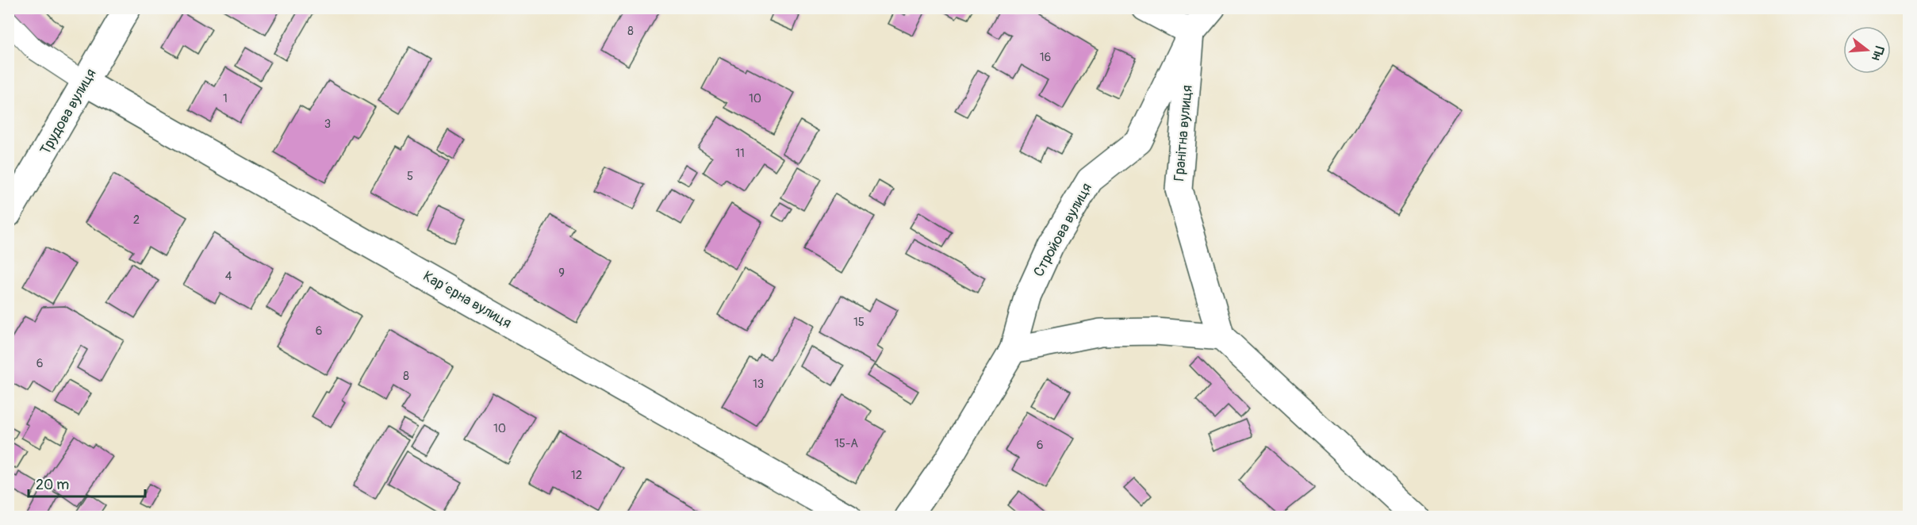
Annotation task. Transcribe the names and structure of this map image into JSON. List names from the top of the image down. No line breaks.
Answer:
{"streets":{"street":["Трудова вулиця","Гранітна вулиця","Стройова вулиця","Карʼєрна вулиця"]},"crossings":[["Трудова вулиця","Карʼєрна вулиця"],["Гранітна вулиця","Стройова вулиця"]],"house_numbers":["8","16","1","10","3","11","5","2","9","4","15","6","6","8","13","10","15-А","6","12"],"scale_bar":"20 m","north":"right"}
